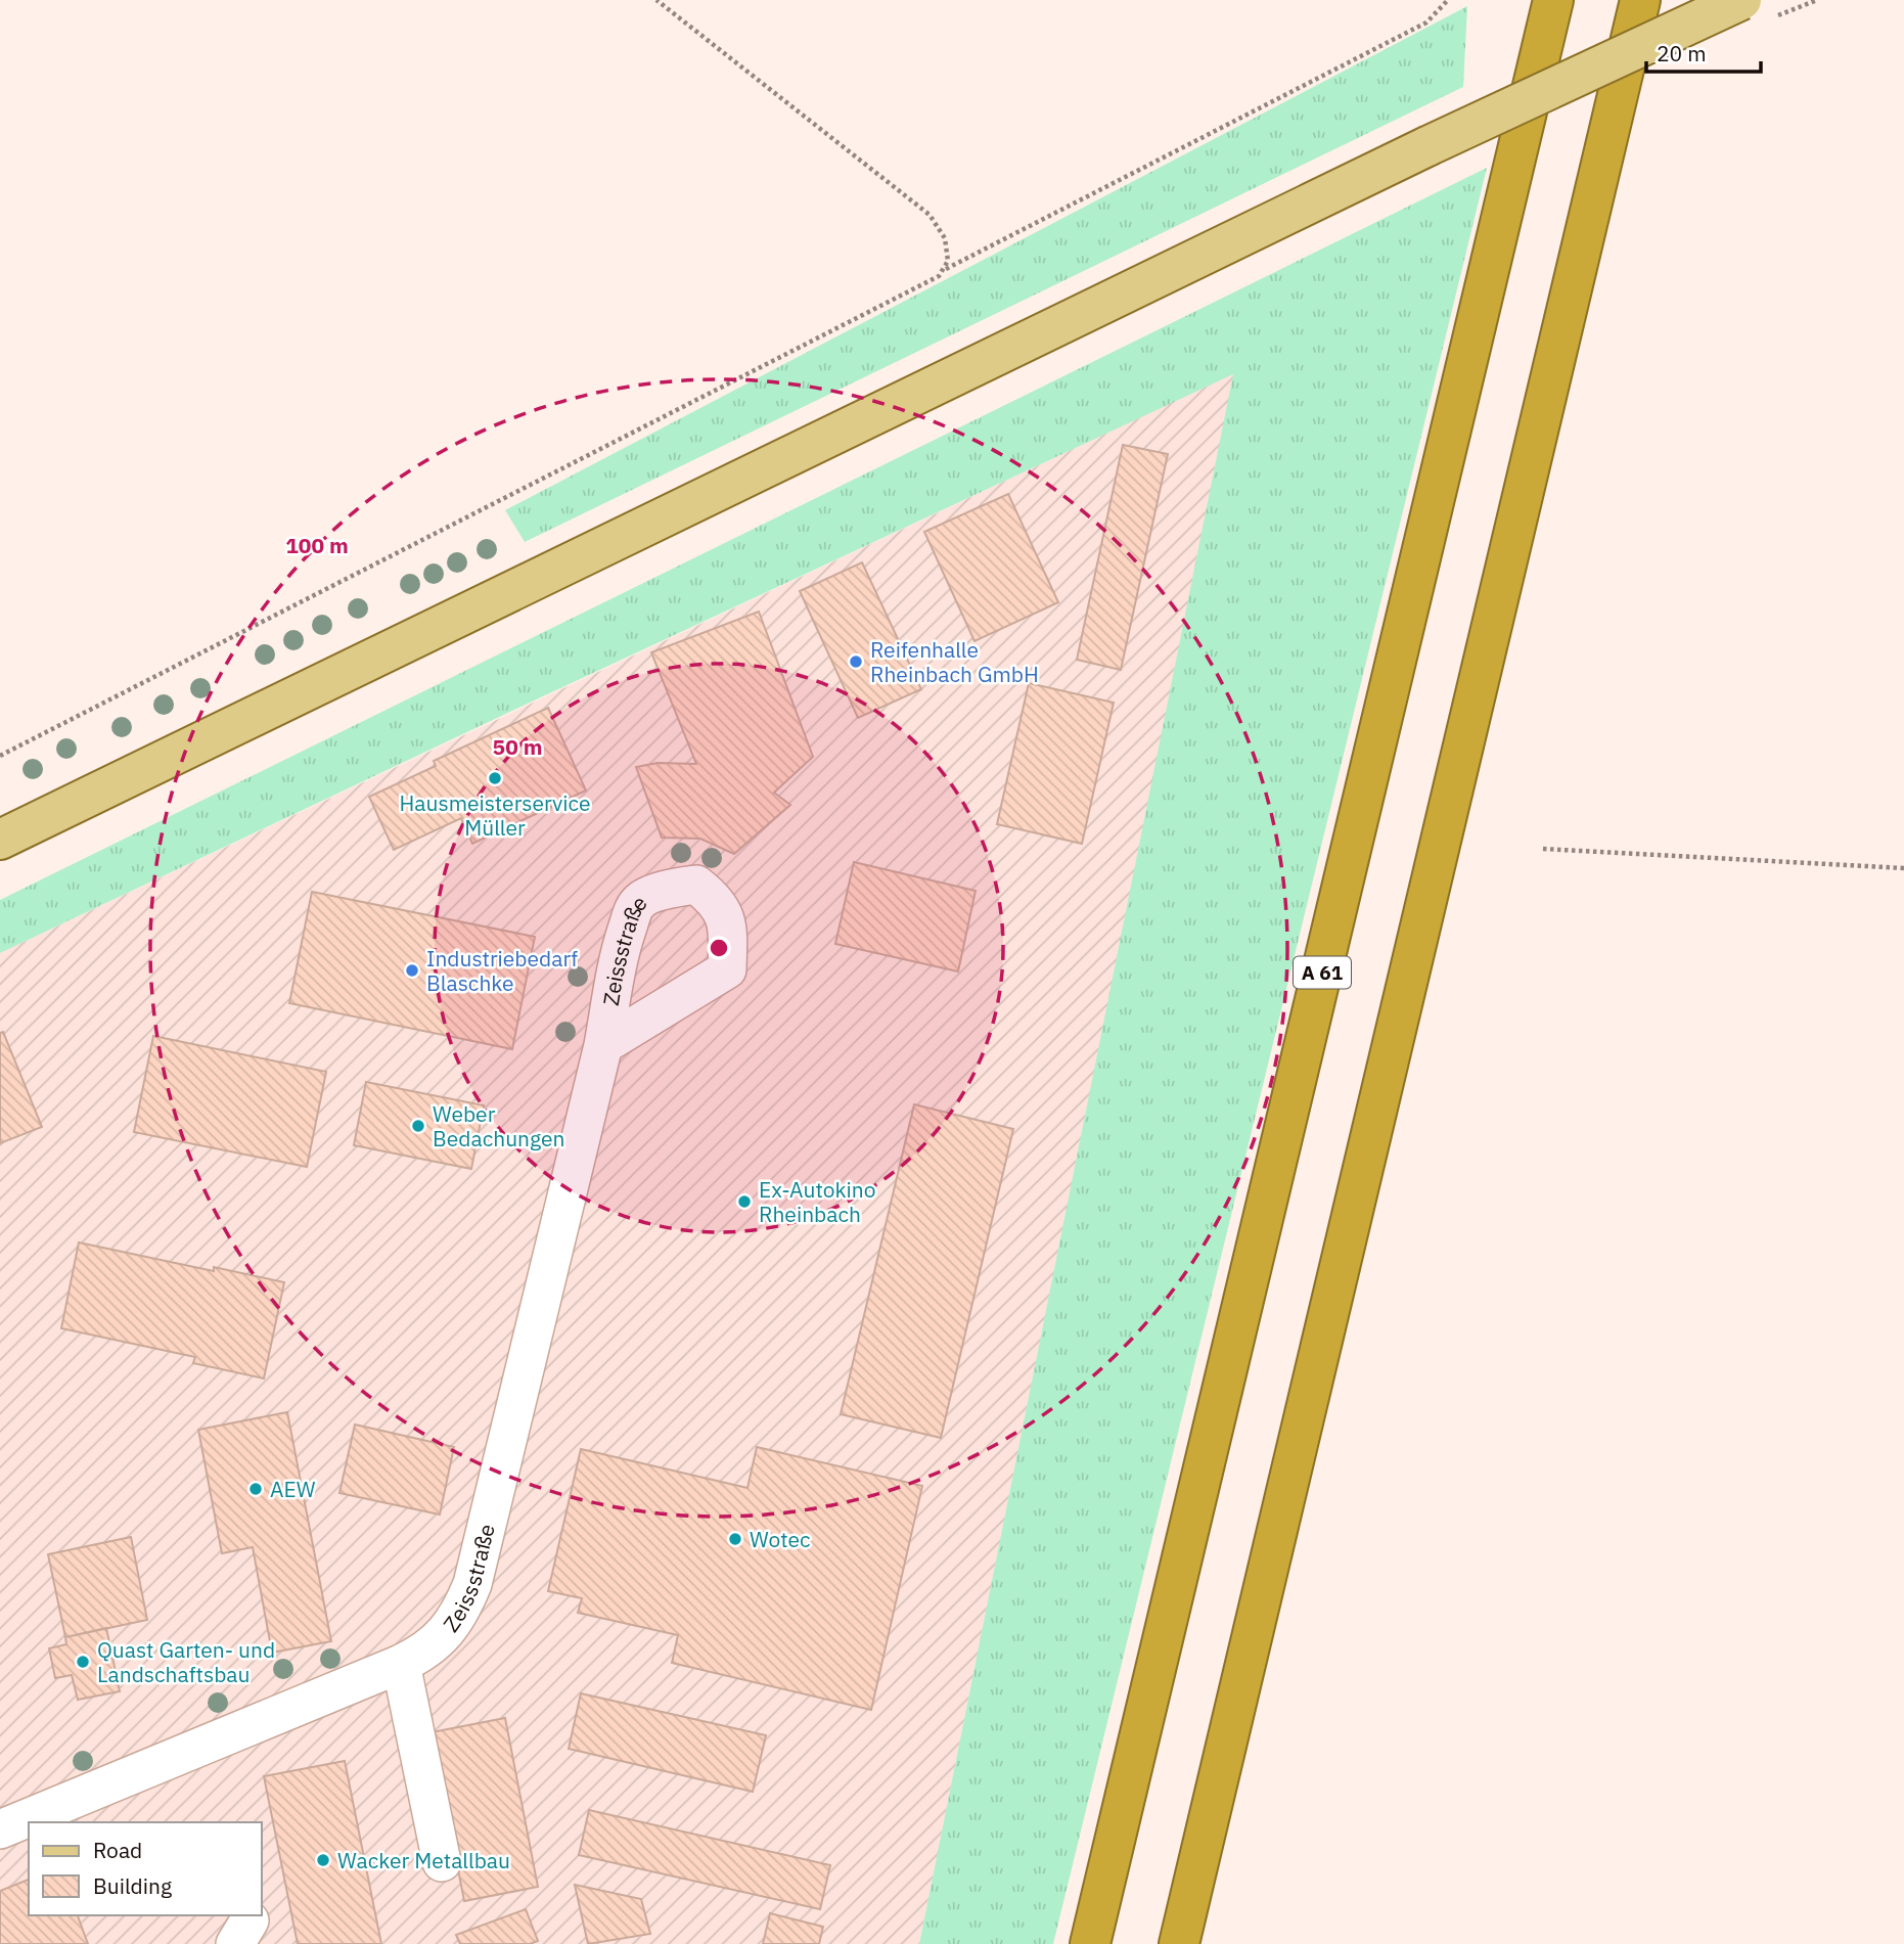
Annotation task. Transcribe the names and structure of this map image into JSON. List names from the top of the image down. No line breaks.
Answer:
{"streets":{"highway":["A 61"],"street":["Zeissstraße"]},"places":["Reifenhalle Rheinbach GmbH","Hausmeisterservice Müller","Industriebedarf Blaschke","Weber Bedachungen","Ex-Autokino Rheinbach","AEW","Wotec","Quast Garten- und Landschaftsbau","Wacker Metallbau"],"legend":["Road","Building"],"scale_bar":"20 m","rings":["100 m","50 m"]}
